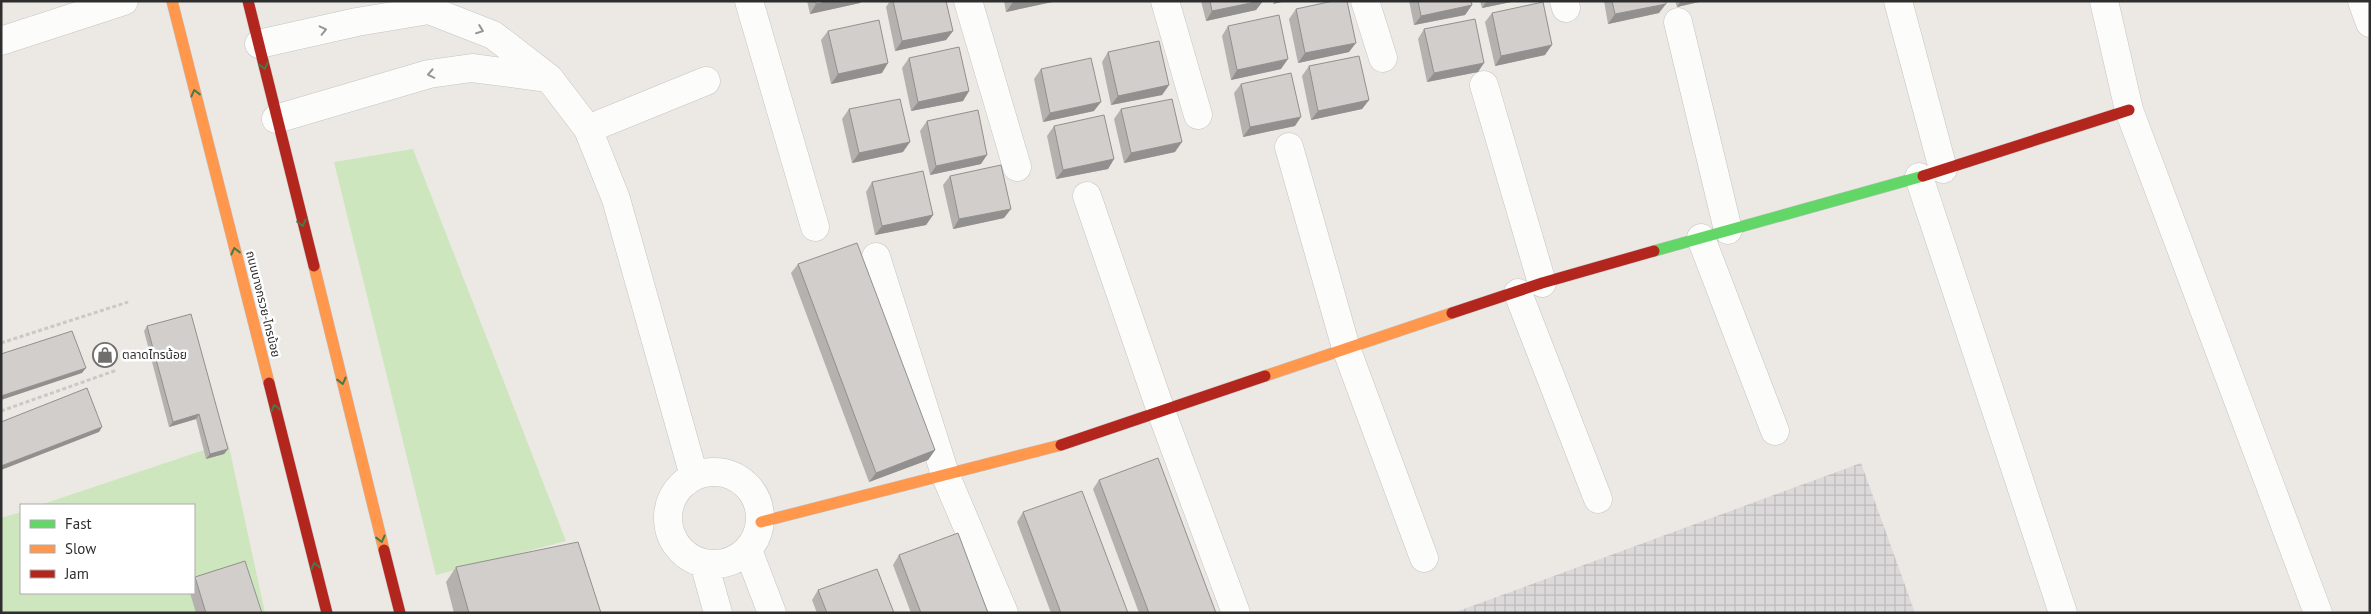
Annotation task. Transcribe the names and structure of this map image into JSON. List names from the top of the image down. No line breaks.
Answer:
{"streets":{"street":["ถนนบางกรวย-ไทรน้อย"]},"places":{"shop":["ตลาดไทรน้อย"]},"legend":["Fast","Slow","Jam"]}
